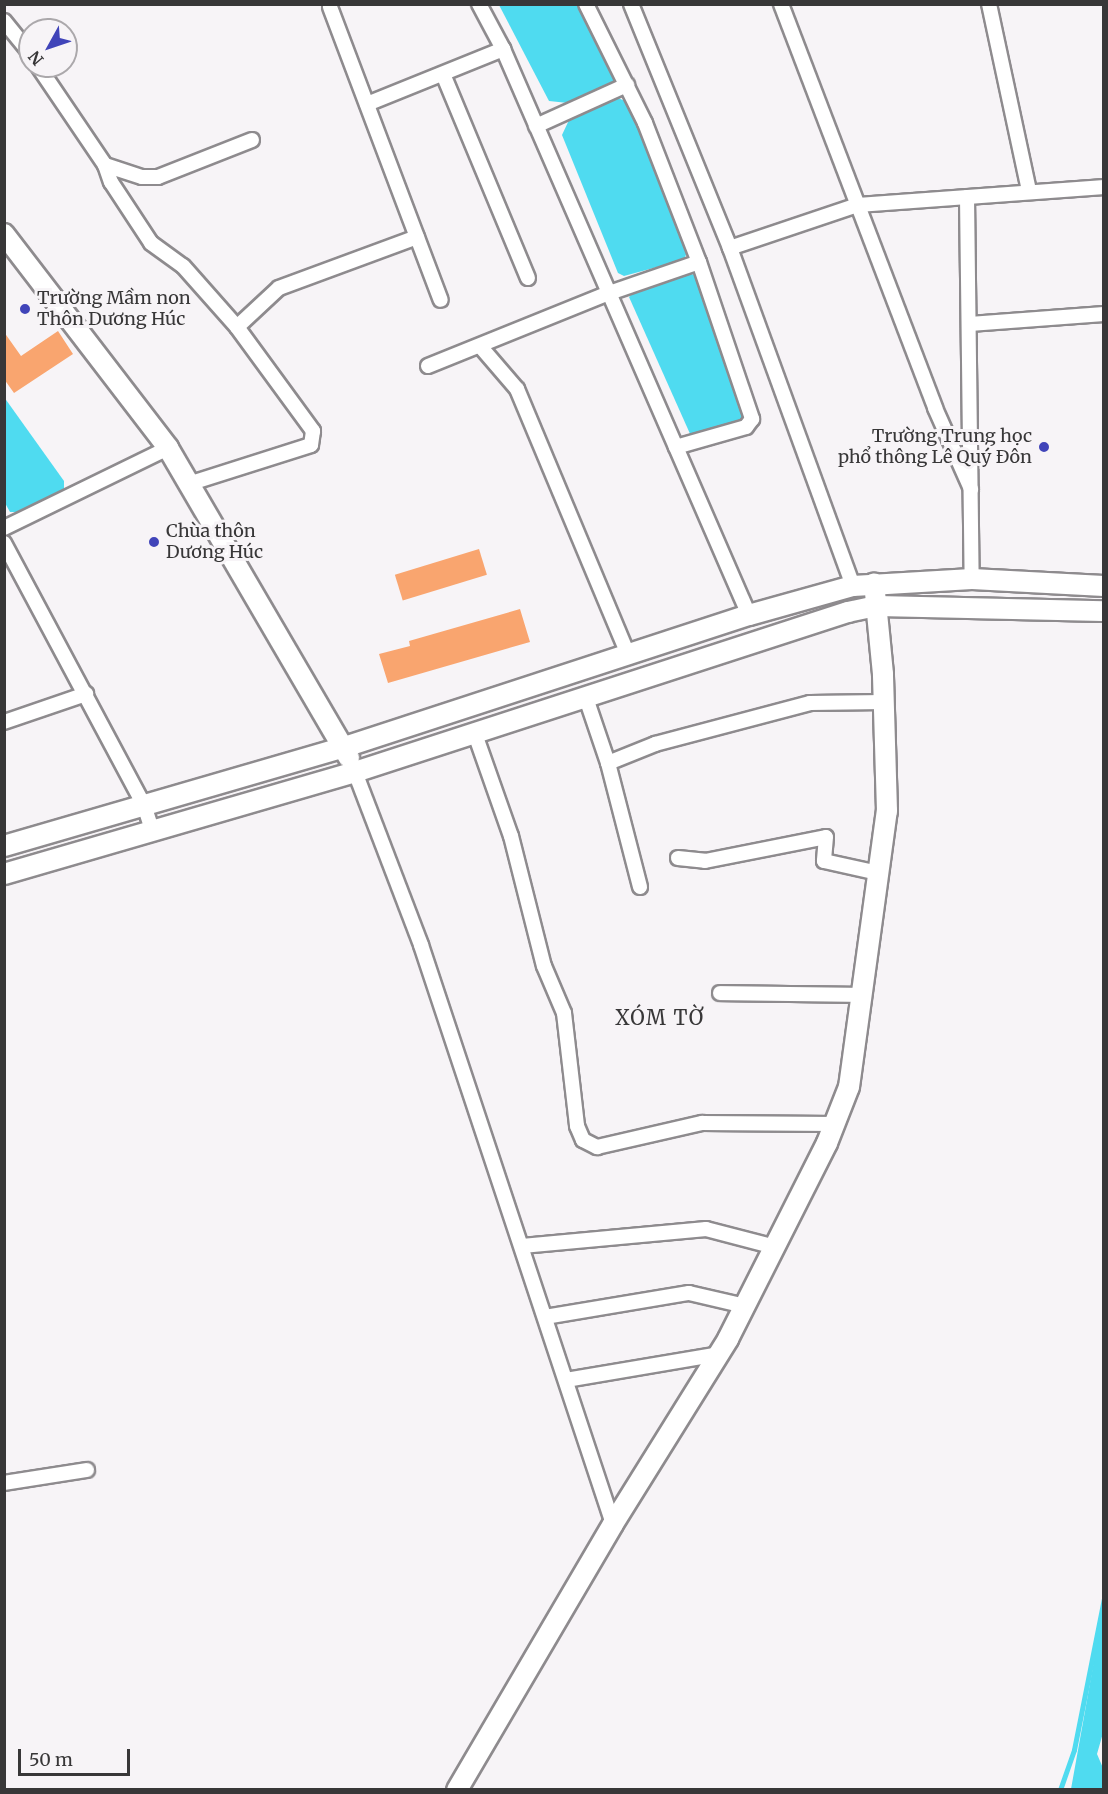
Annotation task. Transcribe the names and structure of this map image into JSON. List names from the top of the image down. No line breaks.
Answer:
{"districts":["XÓM TỜ"],"places":["Trường Mầm non Thôn Dương Húc","Trường Trung học phổ thông Lê Quý Đôn","Chùa thôn Dương Húc"],"scale_bar":"50 m","north":"bottom left"}
